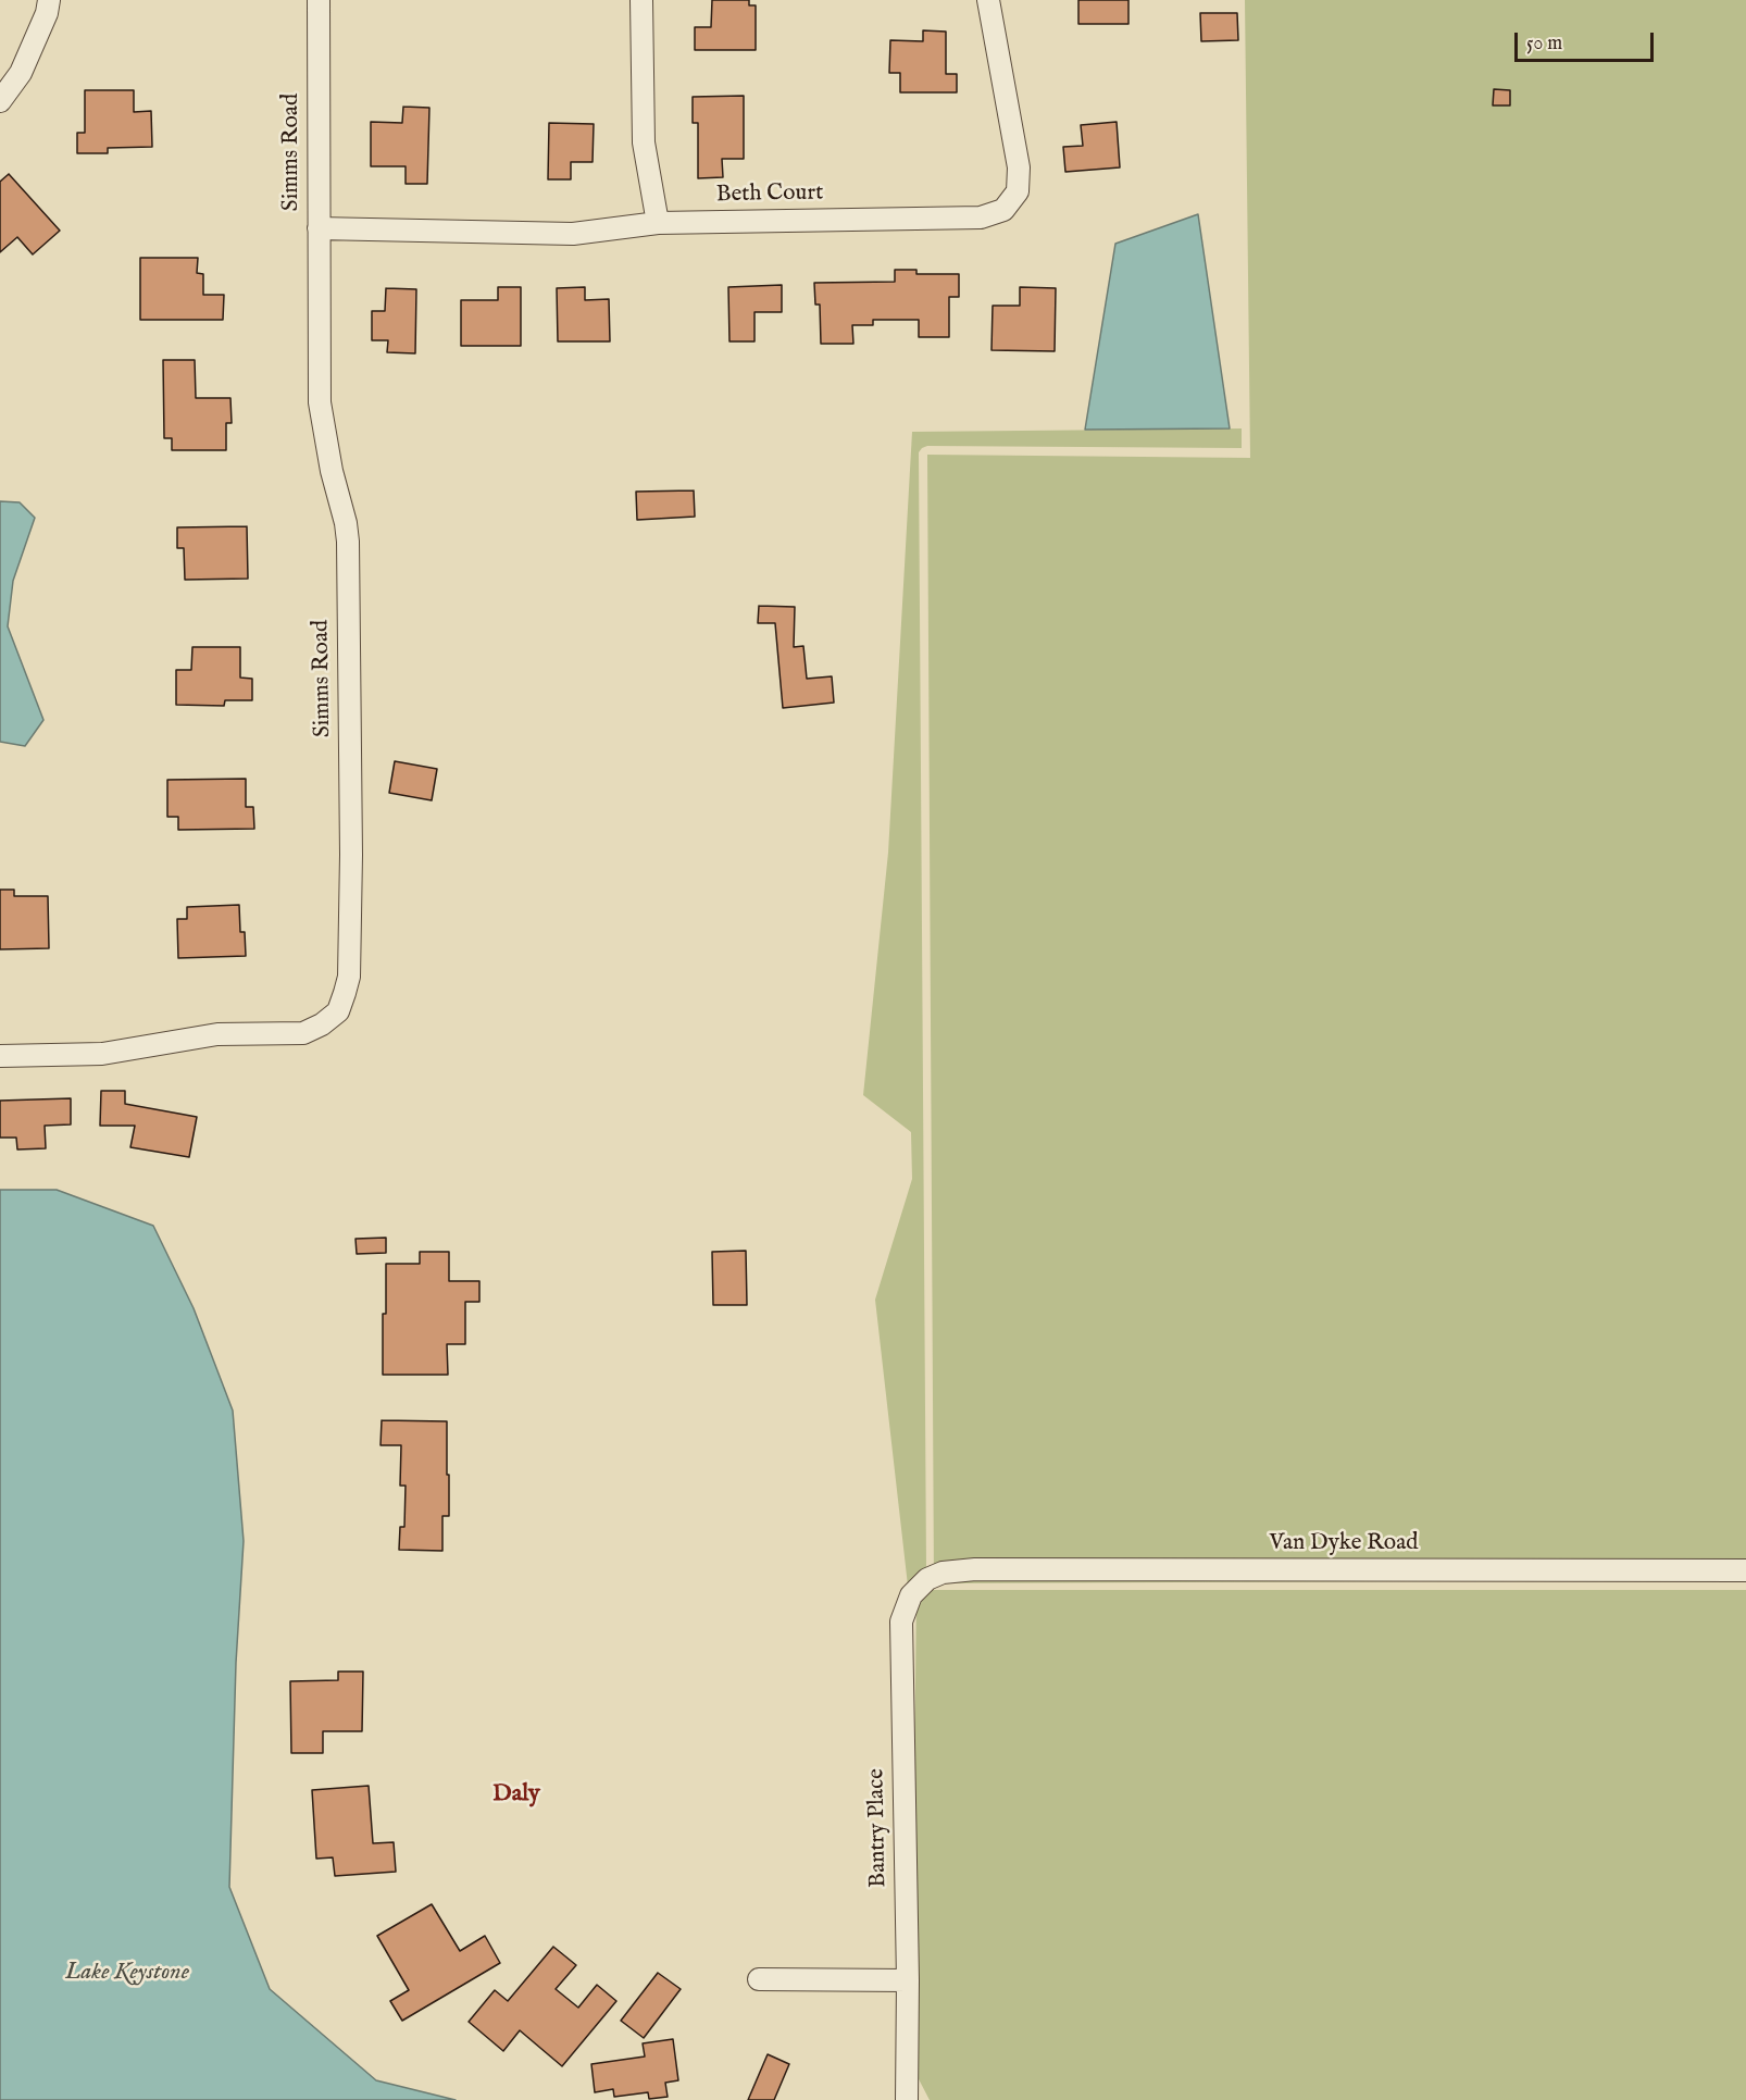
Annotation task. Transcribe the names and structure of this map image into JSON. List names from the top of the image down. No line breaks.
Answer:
{"streets":{"street":["Simms Road","Beth Court","Van Dyke Road","Bantry Place"]},"crossings":[["Simms Road","Beth Court"],["Van Dyke Road","Bantry Place"]],"districts":["Daly"],"water":["Lake Keystone"],"scale_bar":"50 m"}
